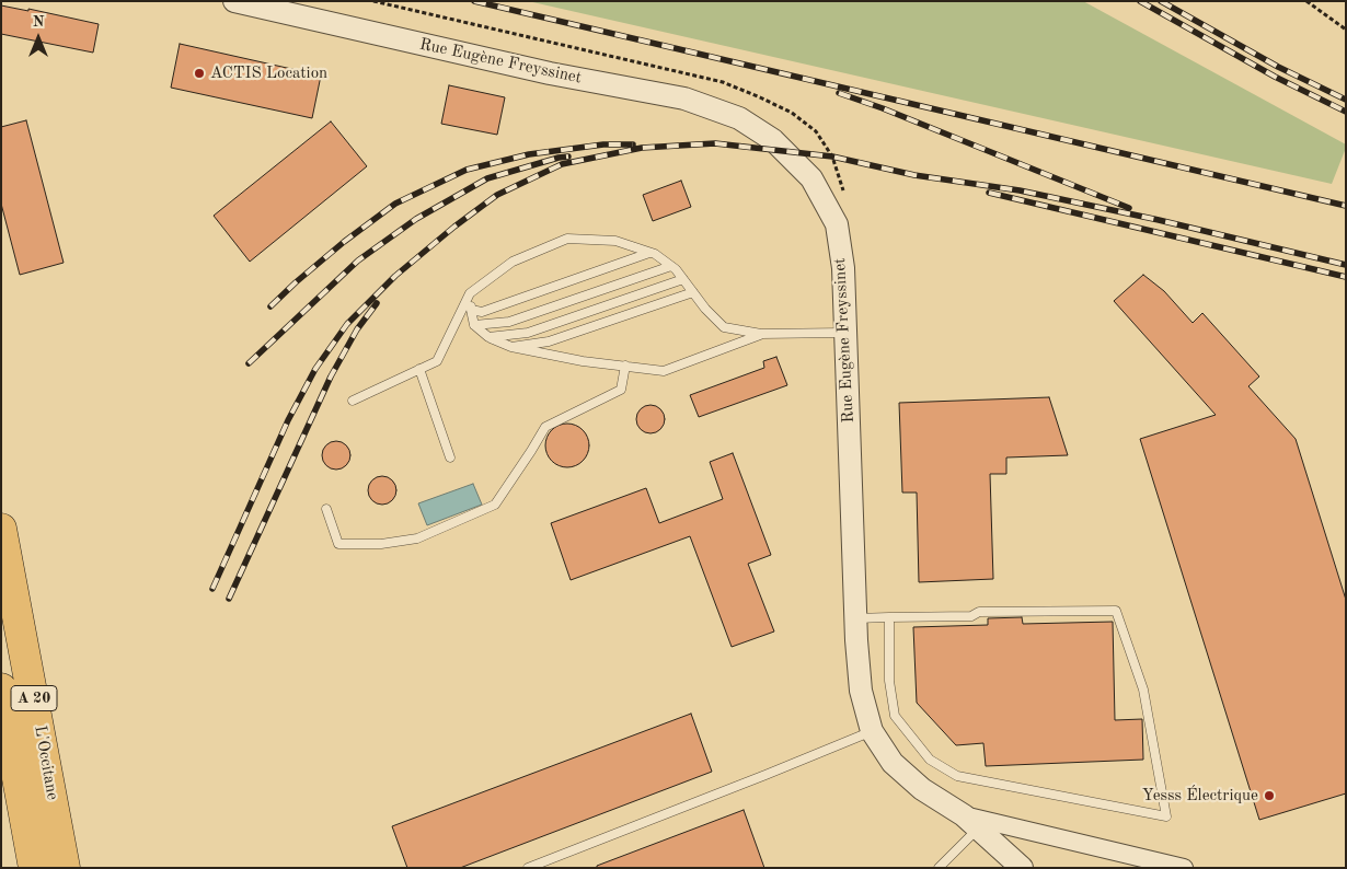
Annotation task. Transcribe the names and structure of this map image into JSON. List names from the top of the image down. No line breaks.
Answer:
{"streets":{"highway":["A 20","L'Occitane"],"street":["Rue Eugène Freyssinet"]},"places":["ACTIS Location","Yesss Électrique"],"north":"top"}
